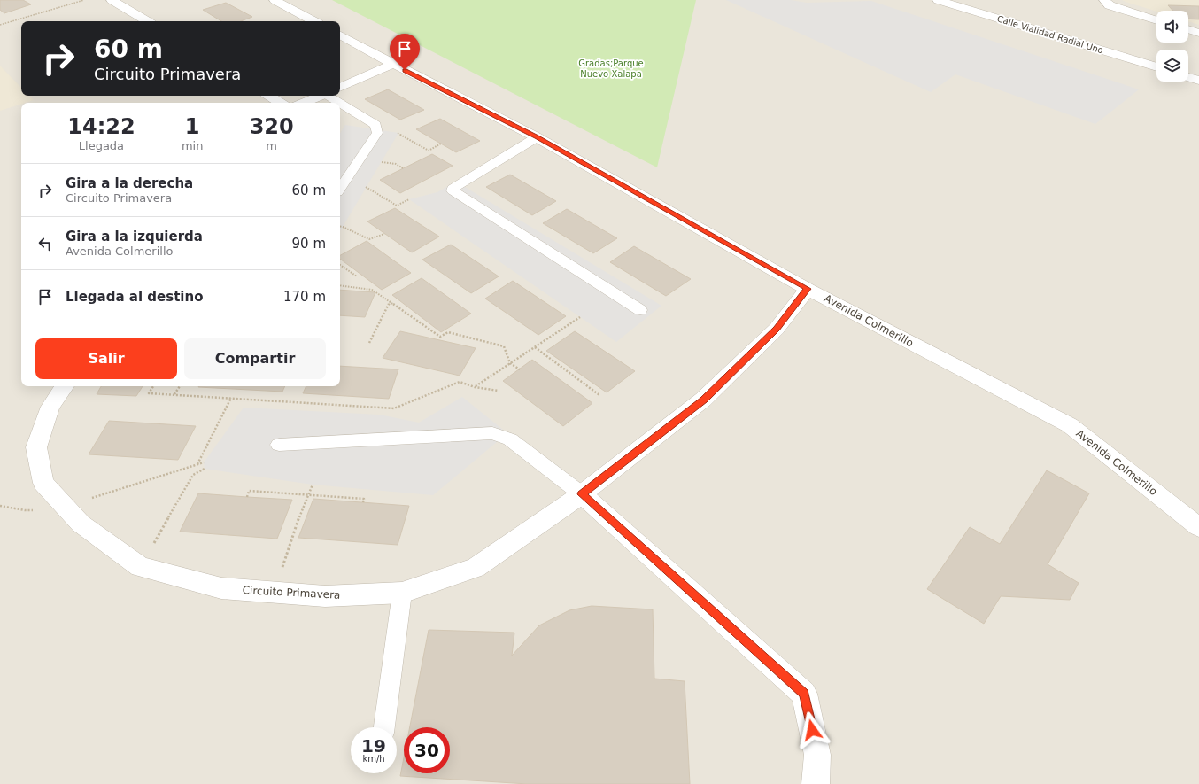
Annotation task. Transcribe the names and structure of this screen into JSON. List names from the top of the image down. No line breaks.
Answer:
{"streets":{"street":["Calle Vialidad Radial Uno","Avenida Colmerillo","Circuito Primavera"]},"crossings":[["Avenida Colmerillo","Circuito Primavera"]],"parks":["Gradas;Parque Nuevo Xalapa"],"page":{"turn":["60 m","Circuito Primavera"],"eta":["14:22","Llegada","1","min","320","m"],"list":[{"name":"Gira a la derecha","note":"Circuito Primavera","value":"60 m"},{"name":"Gira a la izquierda","note":"Avenida Colmerillo","value":"90 m"},{"name":"Llegada al destino","value":"170 m"}],"buttons":["Salir","Compartir"],"speed":"19 km/h","limit":"30"}}
